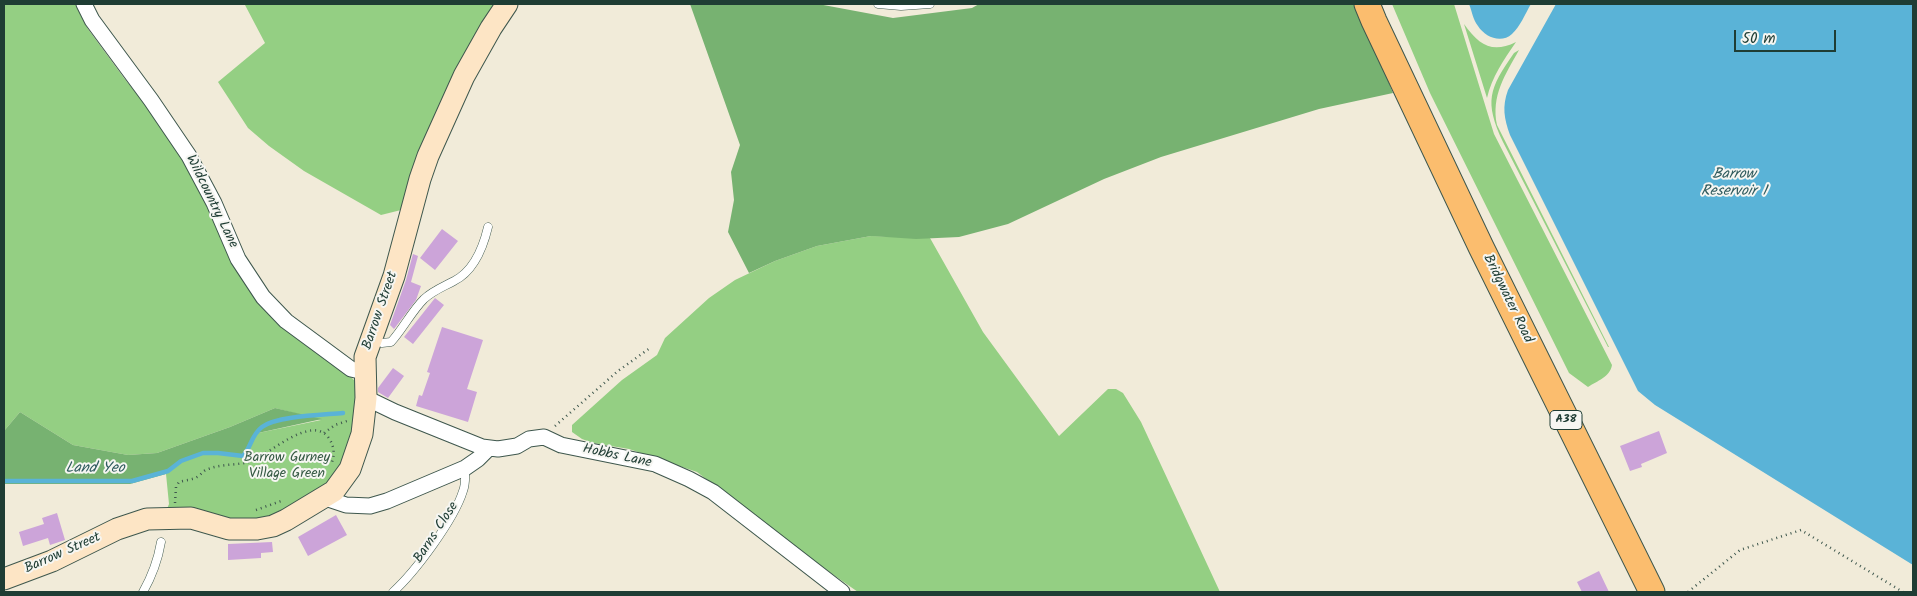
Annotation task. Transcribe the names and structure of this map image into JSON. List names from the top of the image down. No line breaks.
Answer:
{"streets":{"highway":["Bridgwater Road","A38"],"main road":["Barrow Street"],"street":["Wildcountry Lane","Hobbs Lane"],"lane":["Barns Close"]},"crossings":[["Wildcountry Lane","Barrow Street"]],"water":["Barrow Reservoir 1","Land Yeo"],"parks":["Barrow Gurney Village Green"],"scale_bar":"50 m"}
